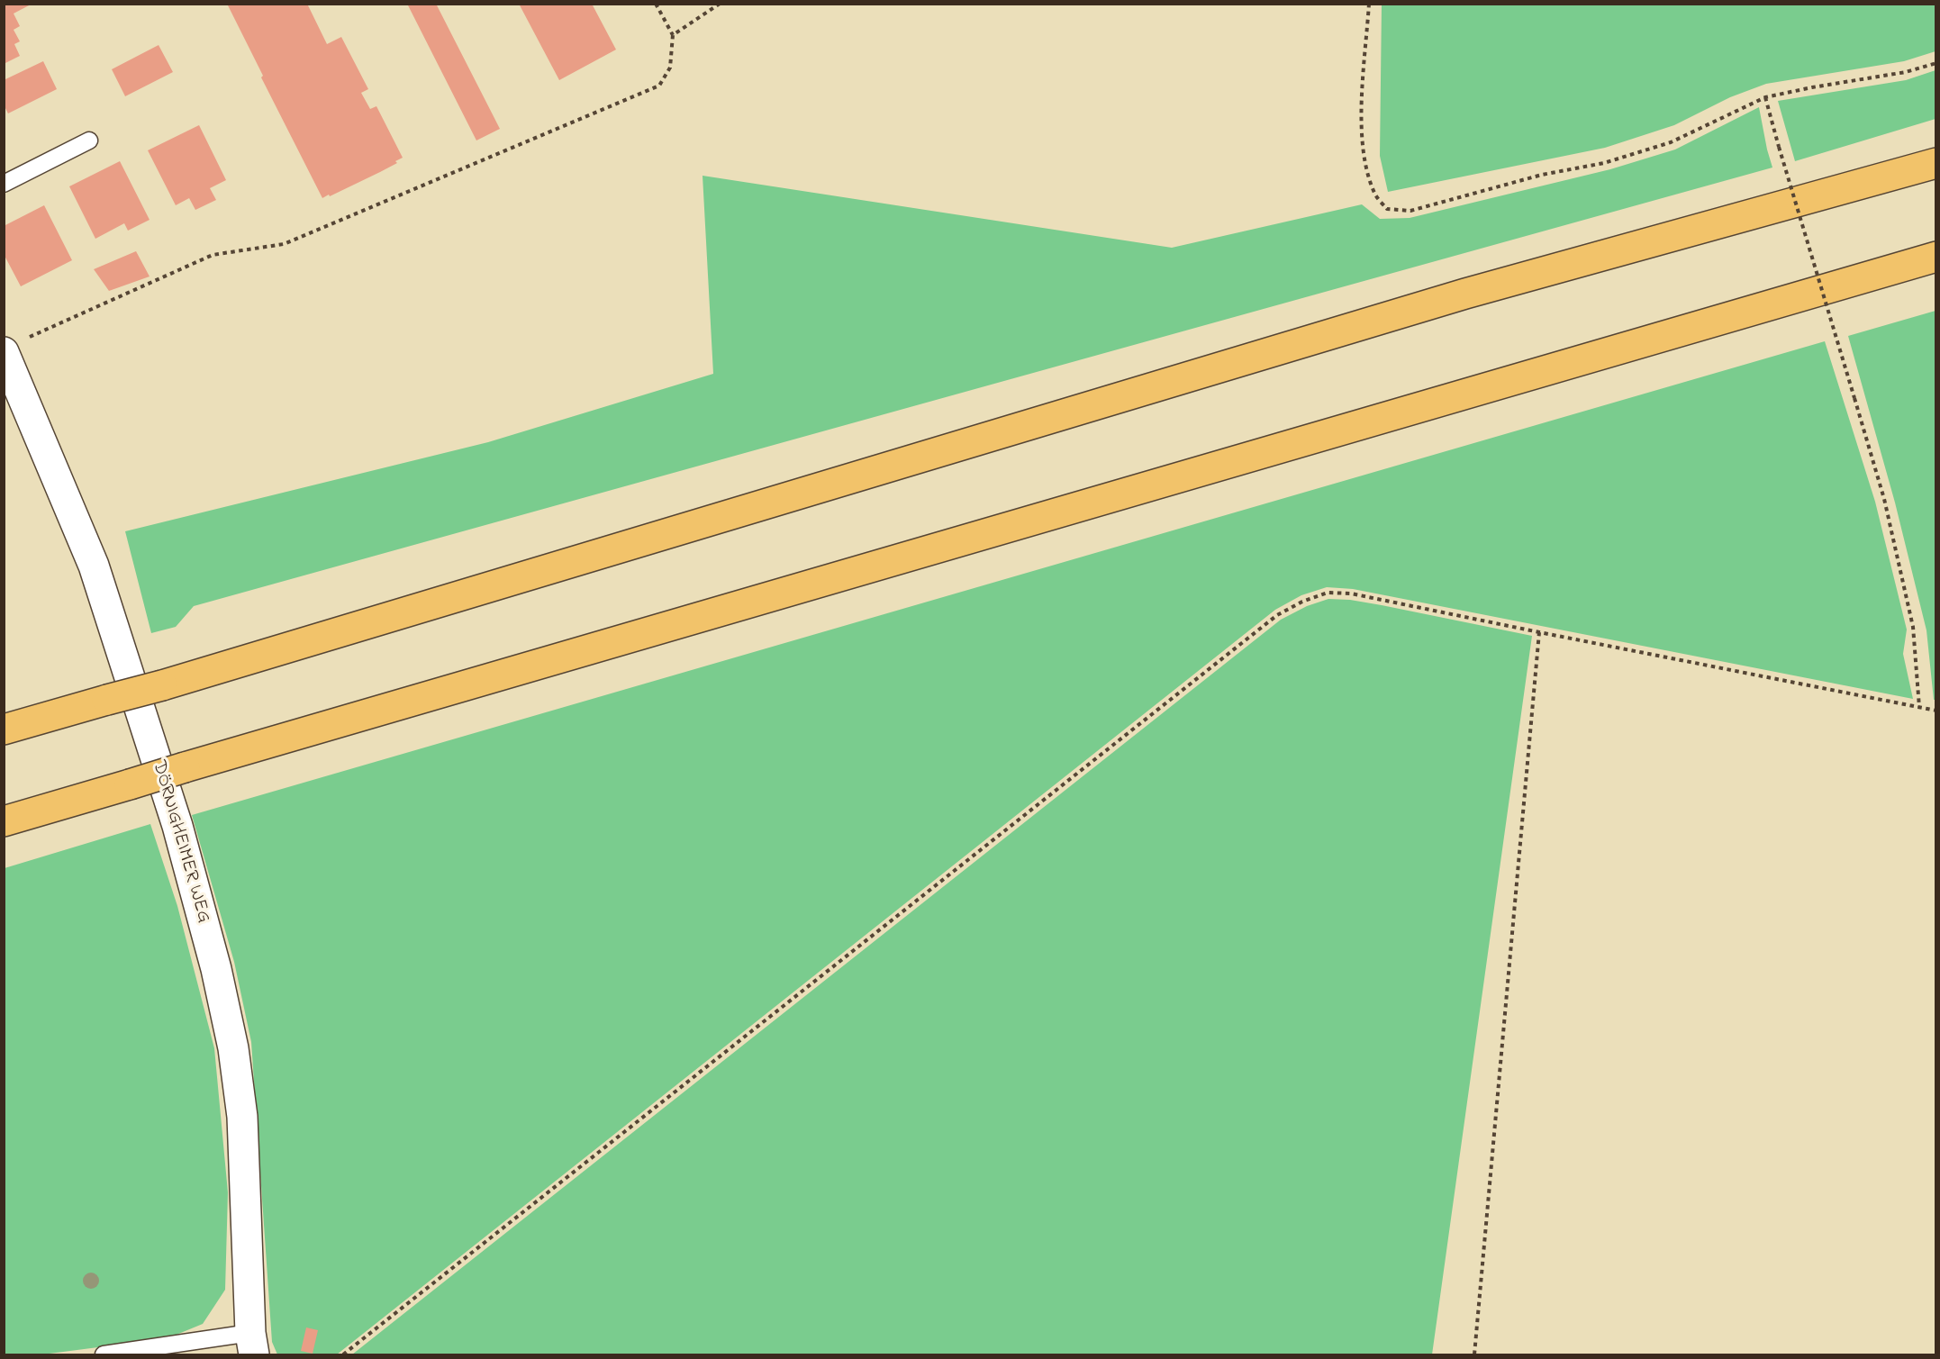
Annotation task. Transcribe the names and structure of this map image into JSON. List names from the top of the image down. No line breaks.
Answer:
{"streets":{"street":["DÖRNIGHEIMER WEG"]}}
